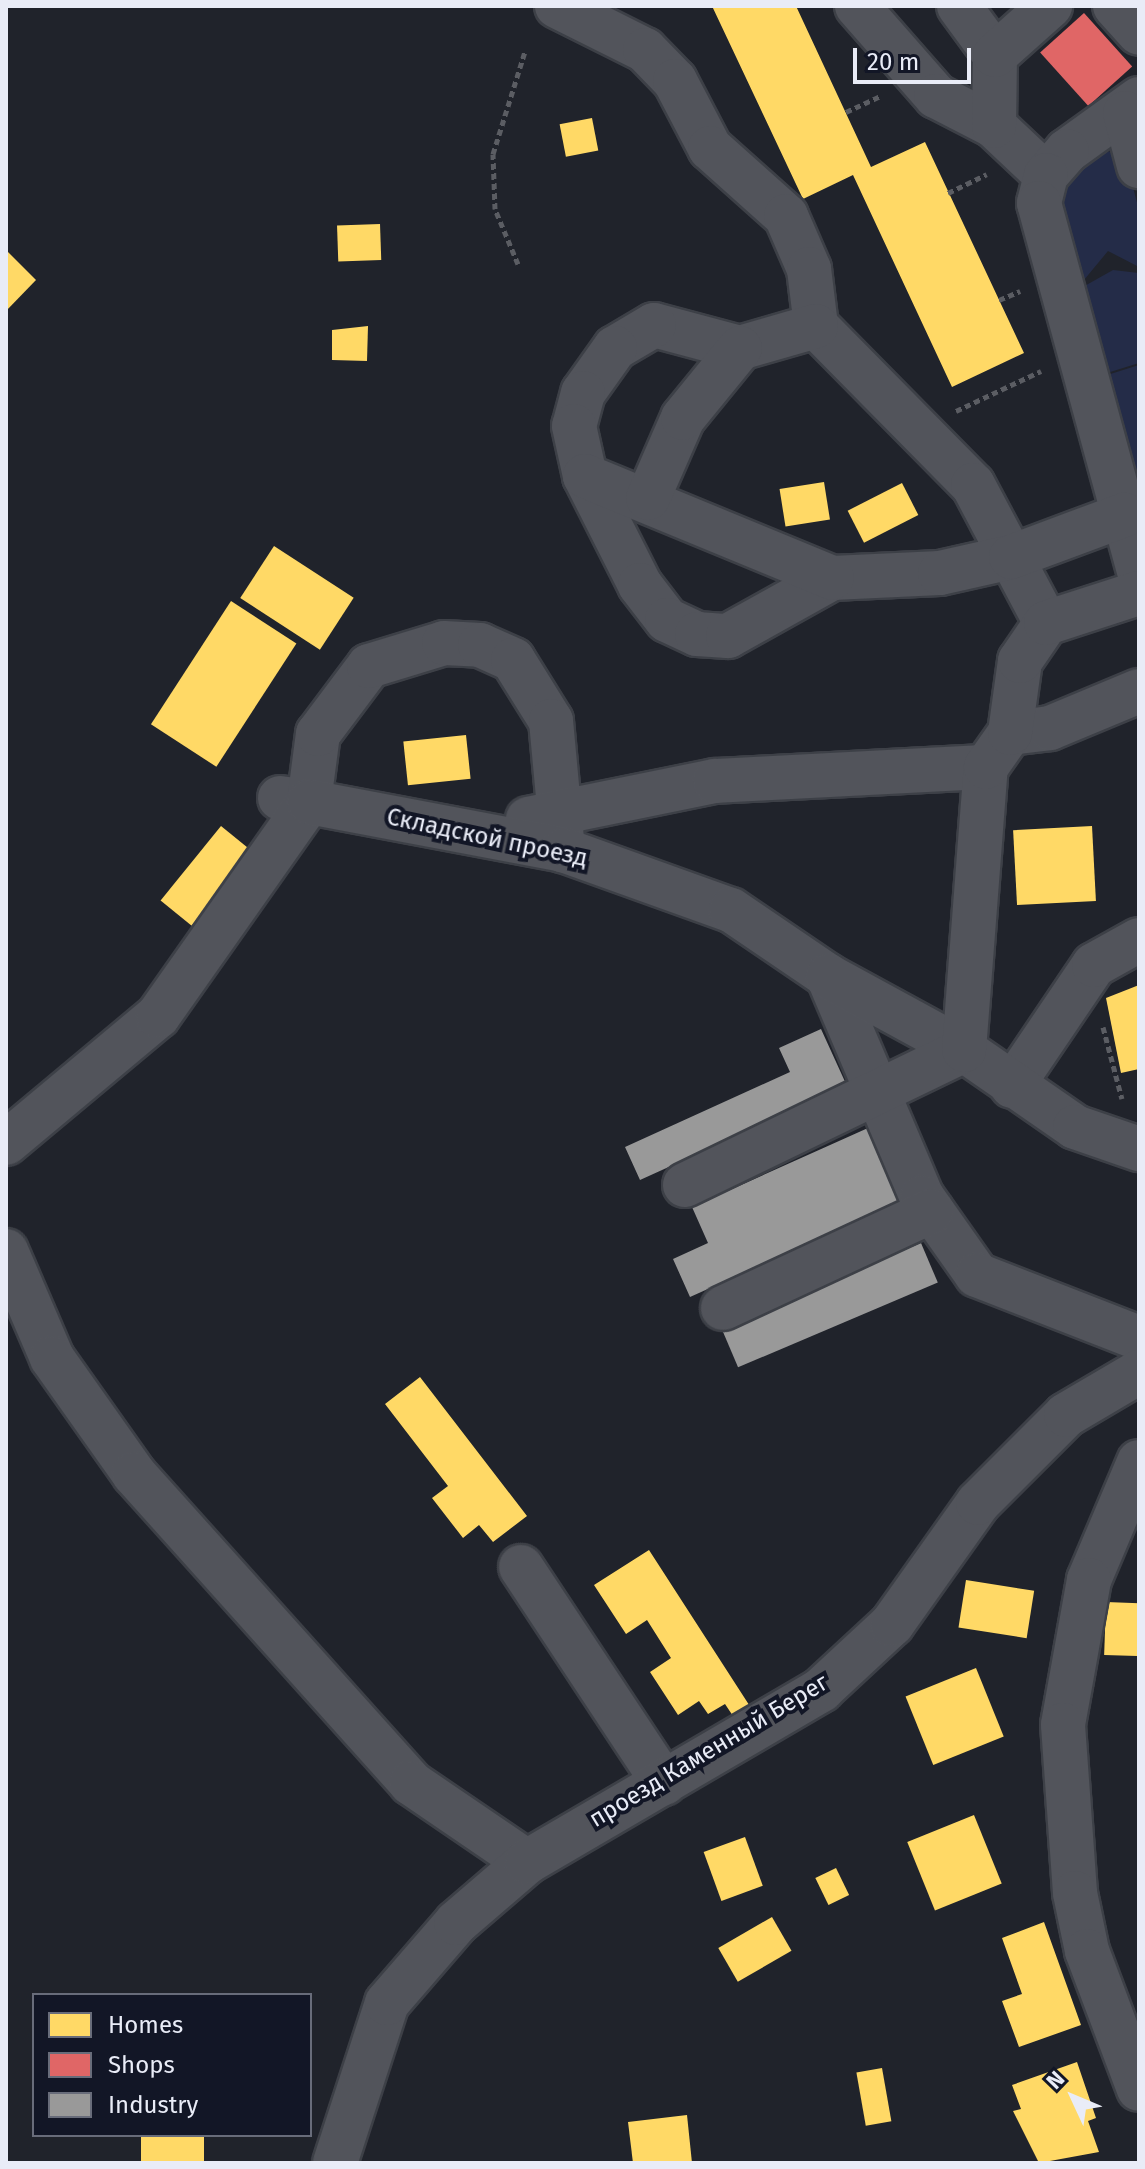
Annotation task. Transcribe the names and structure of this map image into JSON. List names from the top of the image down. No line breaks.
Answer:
{"streets":{"street":["Складской проезд","проезд Каменный Берег"]},"legend":["Homes","Shops","Industry"],"scale_bar":"20 m","north":"top left"}
